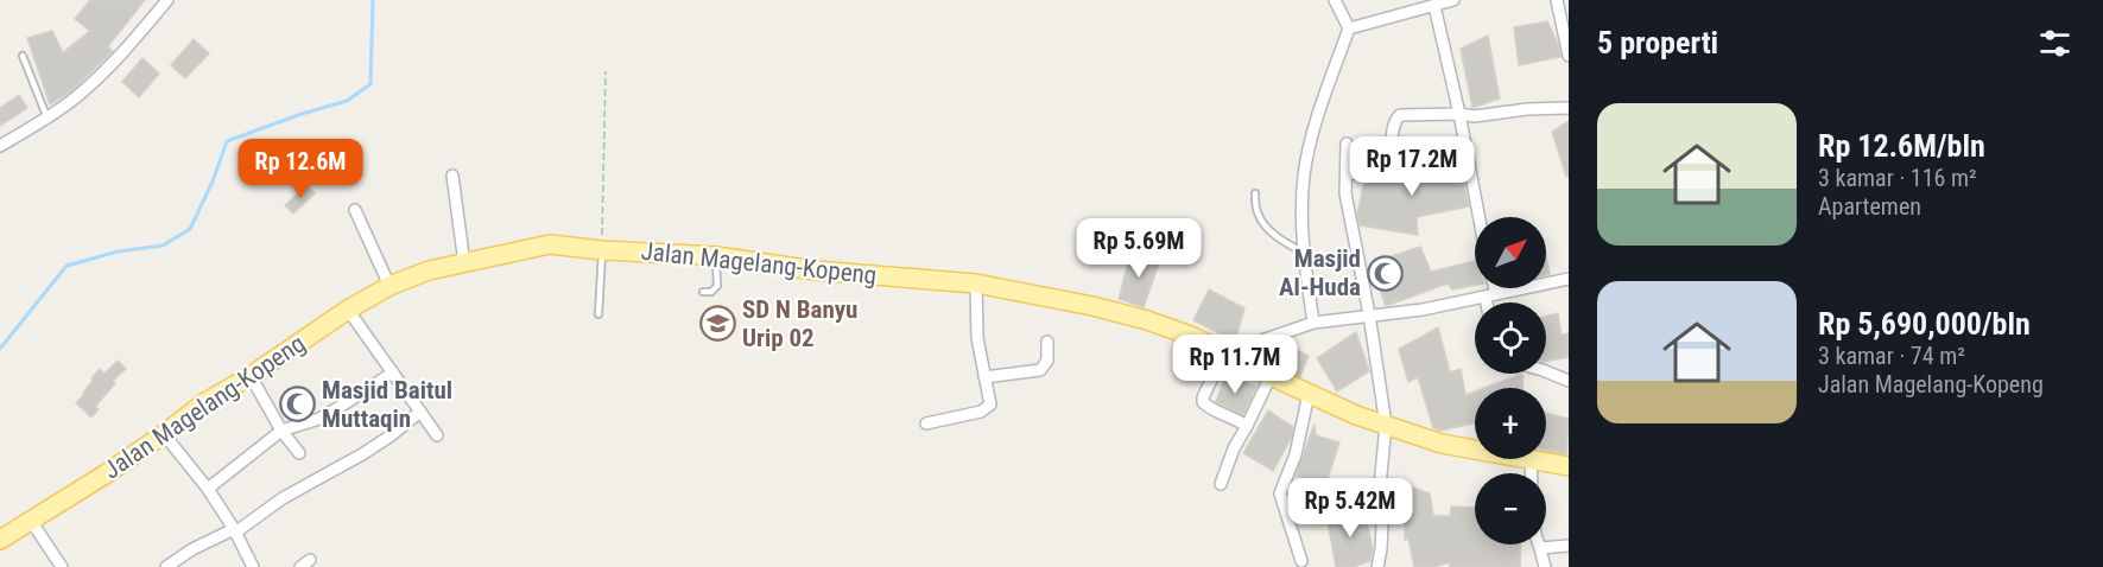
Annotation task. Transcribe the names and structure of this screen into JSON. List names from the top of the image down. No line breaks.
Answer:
{"streets":{"main road":["Jalan Magelang-Kopeng"]},"places":{"mosque":["Masjid Al-Huda","Masjid Baitul Muttaqin"],"school or university":["SD N Banyu Urip 02"]},"north":"top right","page":{"heading":"5 properti","list":[{"name":"Rp 12.6M/bln","note":"3 kamar · 116 m² · Apartemen"},{"name":"Rp 5,690,000/bln","note":"3 kamar · 74 m² · Jalan Magelang-Kopeng"}],"price":["Rp 17.2M","Rp 12.6M","Rp 5.69M","Rp 11.7M","Rp 5.42M"],"map_buttons":["+","−"]}}
